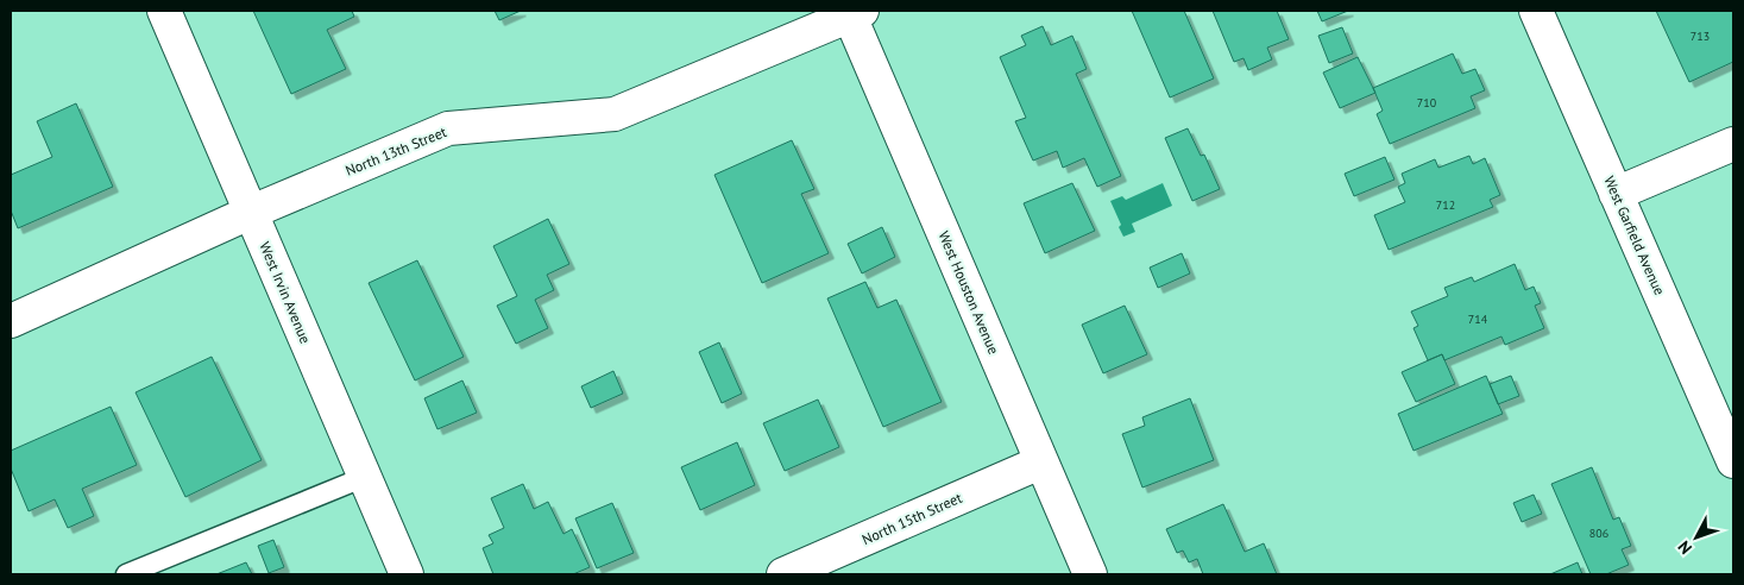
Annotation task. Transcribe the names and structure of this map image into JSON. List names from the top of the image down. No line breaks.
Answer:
{"streets":{"street":["North 13th Street","West Garfield Avenue","West Irvin Avenue","West Houston Avenue","North 15th Street"]},"crossings":[["North 13th Street","West Irvin Avenue"],["North 13th Street","West Houston Avenue"],["West Houston Avenue","North 15th Street"]],"house_numbers":["713","710","712","714","806"],"north":"bottom left"}
